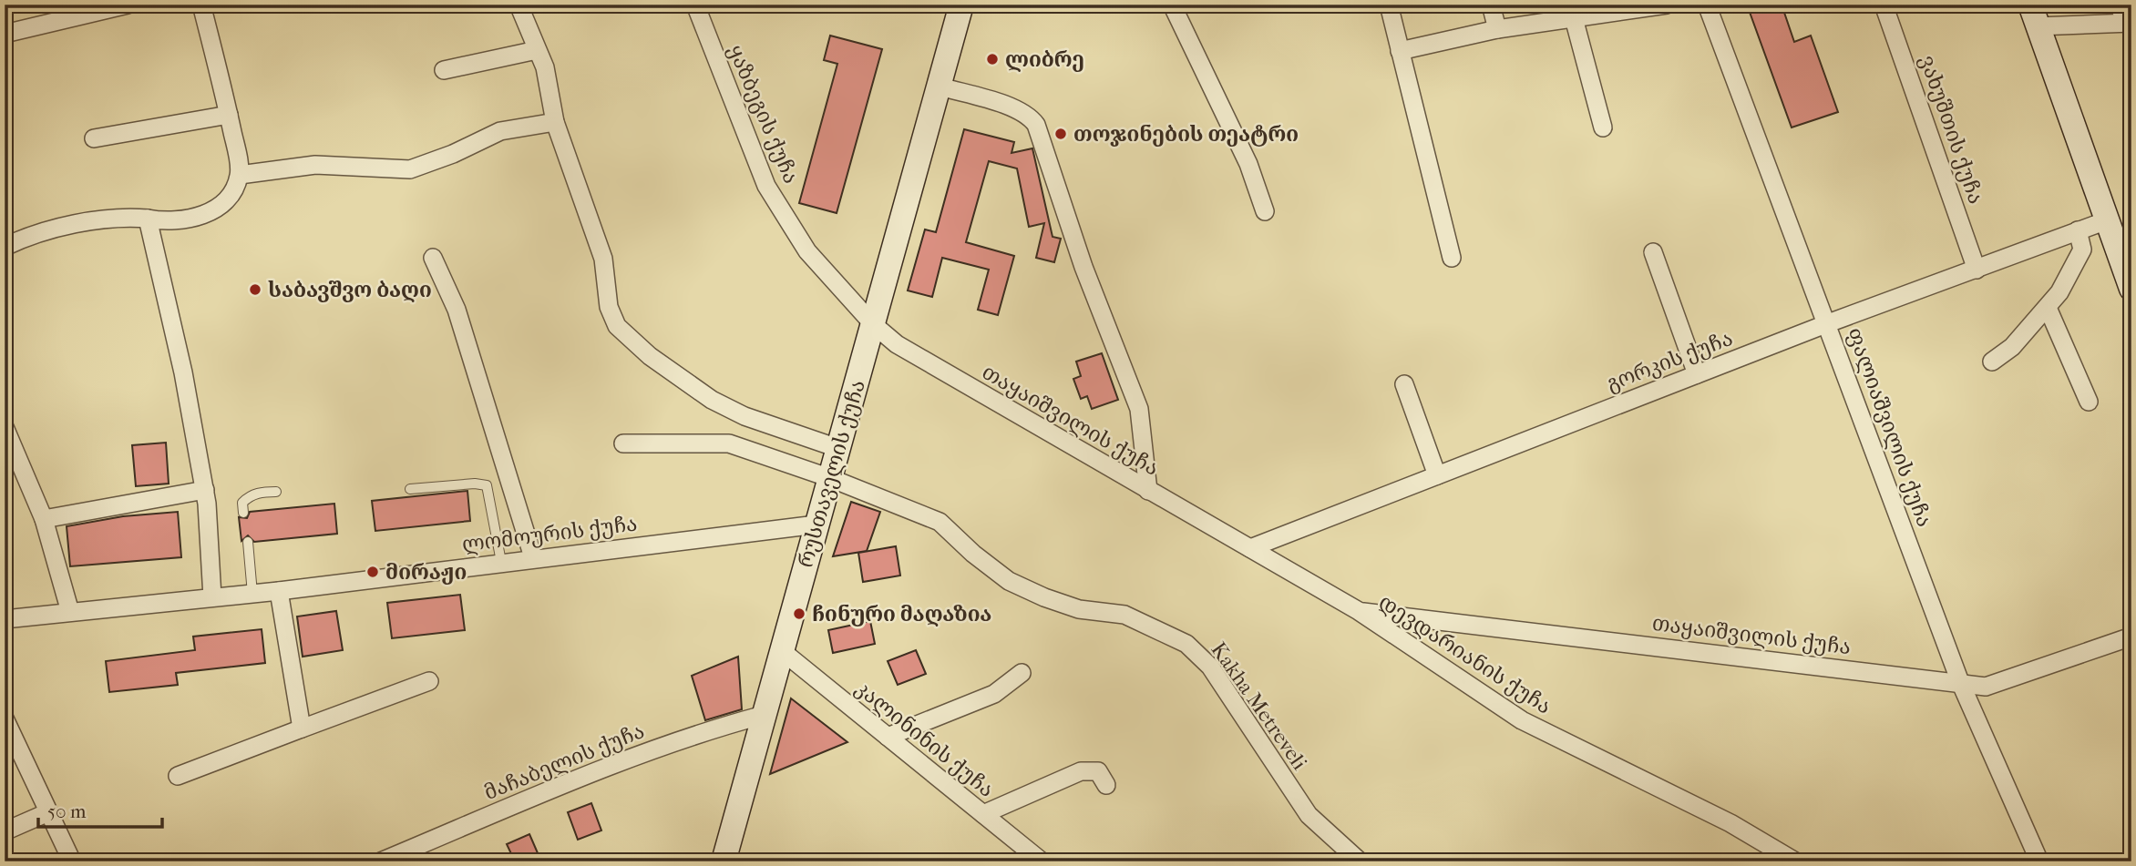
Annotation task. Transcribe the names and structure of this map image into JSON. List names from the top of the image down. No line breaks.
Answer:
{"streets":{"main road":["რუსთაველის ქუჩა"],"street":["ყაზბეგის ქუჩა","ვახუშთის ქუჩა","გორკის ქუჩა","თაყაიშვილის ქუჩა","ფალიაშვილის ქუჩა","ლომოურის ქუჩა","დევდარიანის ქუჩა","Kakha Metreveli","კალინინის ქუჩა","მაჩაბელის ქუჩა"]},"crossings":[["ყაზბეგის ქუჩა","თაყაიშვილის ქუჩა"],["ყაზბეგის ქუჩა","რუსთაველის ქუჩა"],["ვახუშთის ქუჩა","გორკის ქუჩა"],["გორკის ქუჩა","თაყაიშვილის ქუჩა"],["გორკის ქუჩა","ფალიაშვილის ქუჩა"],["გორკის ქუჩა","დევდარიანის ქუჩა"],["თაყაიშვილის ქუჩა","ფალიაშვილის ქუჩა"],["თაყაიშვილის ქუჩა","რუსთაველის ქუჩა"],["თაყაიშვილის ქუჩა","დევდარიანის ქუჩა"],["რუსთაველის ქუჩა","ლომოურის ქუჩა"],["რუსთაველის ქუჩა","Kakha Metreveli"],["რუსთაველის ქუჩა","კალინინის ქუჩა"],["რუსთაველის ქუჩა","მაჩაბელის ქუჩა"]],"places":["ლიბრე","თოჯინების თეატრი","საბავშვო ბაღი","მირაჟი","ჩინური მაღაზია"],"scale_bar":"50 m"}
